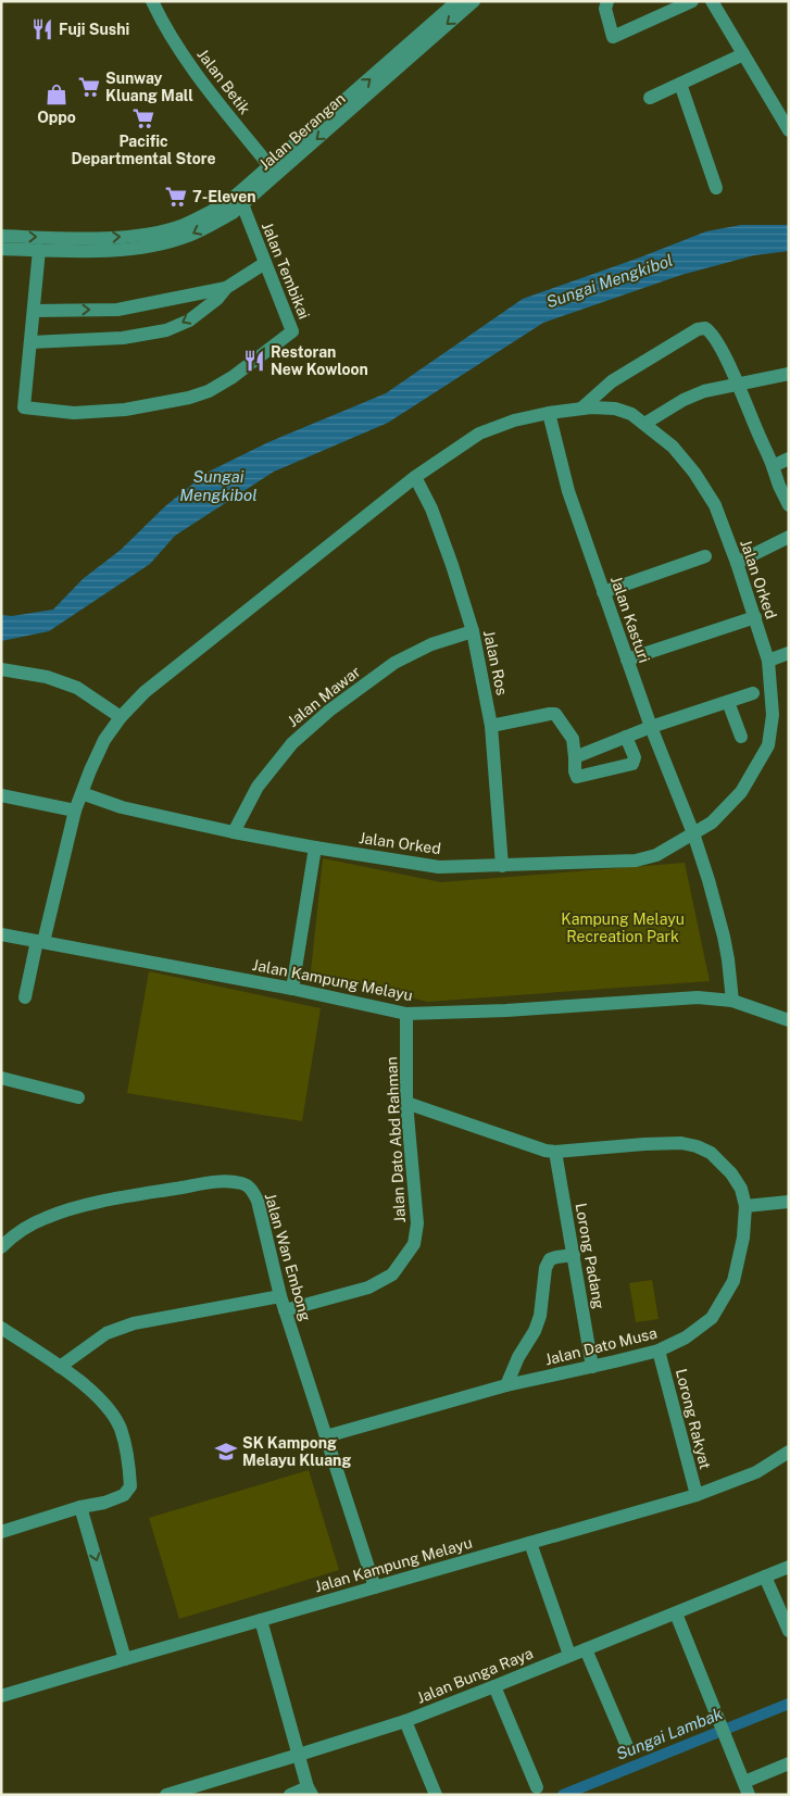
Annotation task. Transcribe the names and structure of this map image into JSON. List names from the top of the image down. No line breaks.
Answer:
{"streets":{"street":["Jalan Betik","Jalan Berangan","Jalan Tembikai","Jalan Orked","Jalan Kasturi","Jalan Ros","Jalan Mawar","Jalan Kampung Melayu","Jalan Dato Abd Rahman","Lorong Padang","Jalan Wan Embong","Jalan Dato Musa","Lorong Rakyat","Jalan Bunga Raya"]},"crossings":[["Jalan Betik","Jalan Berangan"],["Jalan Berangan","Jalan Tembikai"],["Jalan Orked","Jalan Kasturi"],["Jalan Orked","Jalan Ros"],["Jalan Orked","Jalan Mawar"],["Jalan Orked","Jalan Kampung Melayu"],["Jalan Kasturi","Jalan Kampung Melayu"],["Jalan Ros","Jalan Mawar"],["Jalan Kampung Melayu","Jalan Dato Abd Rahman"],["Jalan Kampung Melayu","Jalan Wan Embong"],["Jalan Kampung Melayu","Lorong Rakyat"],["Jalan Dato Abd Rahman","Jalan Wan Embong"],["Jalan Dato Abd Rahman","Jalan Dato Musa"],["Lorong Padang","Jalan Dato Musa"],["Jalan Wan Embong","Jalan Dato Musa"],["Jalan Dato Musa","Lorong Rakyat"]],"water":["Sungai Mengkibol","Sungai Lambak"],"parks":["Kampung Melayu Recreation Park"],"places":{"restaurant":["Fuji Sushi","Restoran New Kowloon"],"supermarket":["Sunway Kluang Mall","Pacific Departmental Store","7-Eleven"],"shop":["Oppo"],"school or university":["SK Kampong Melayu Kluang"]}}
